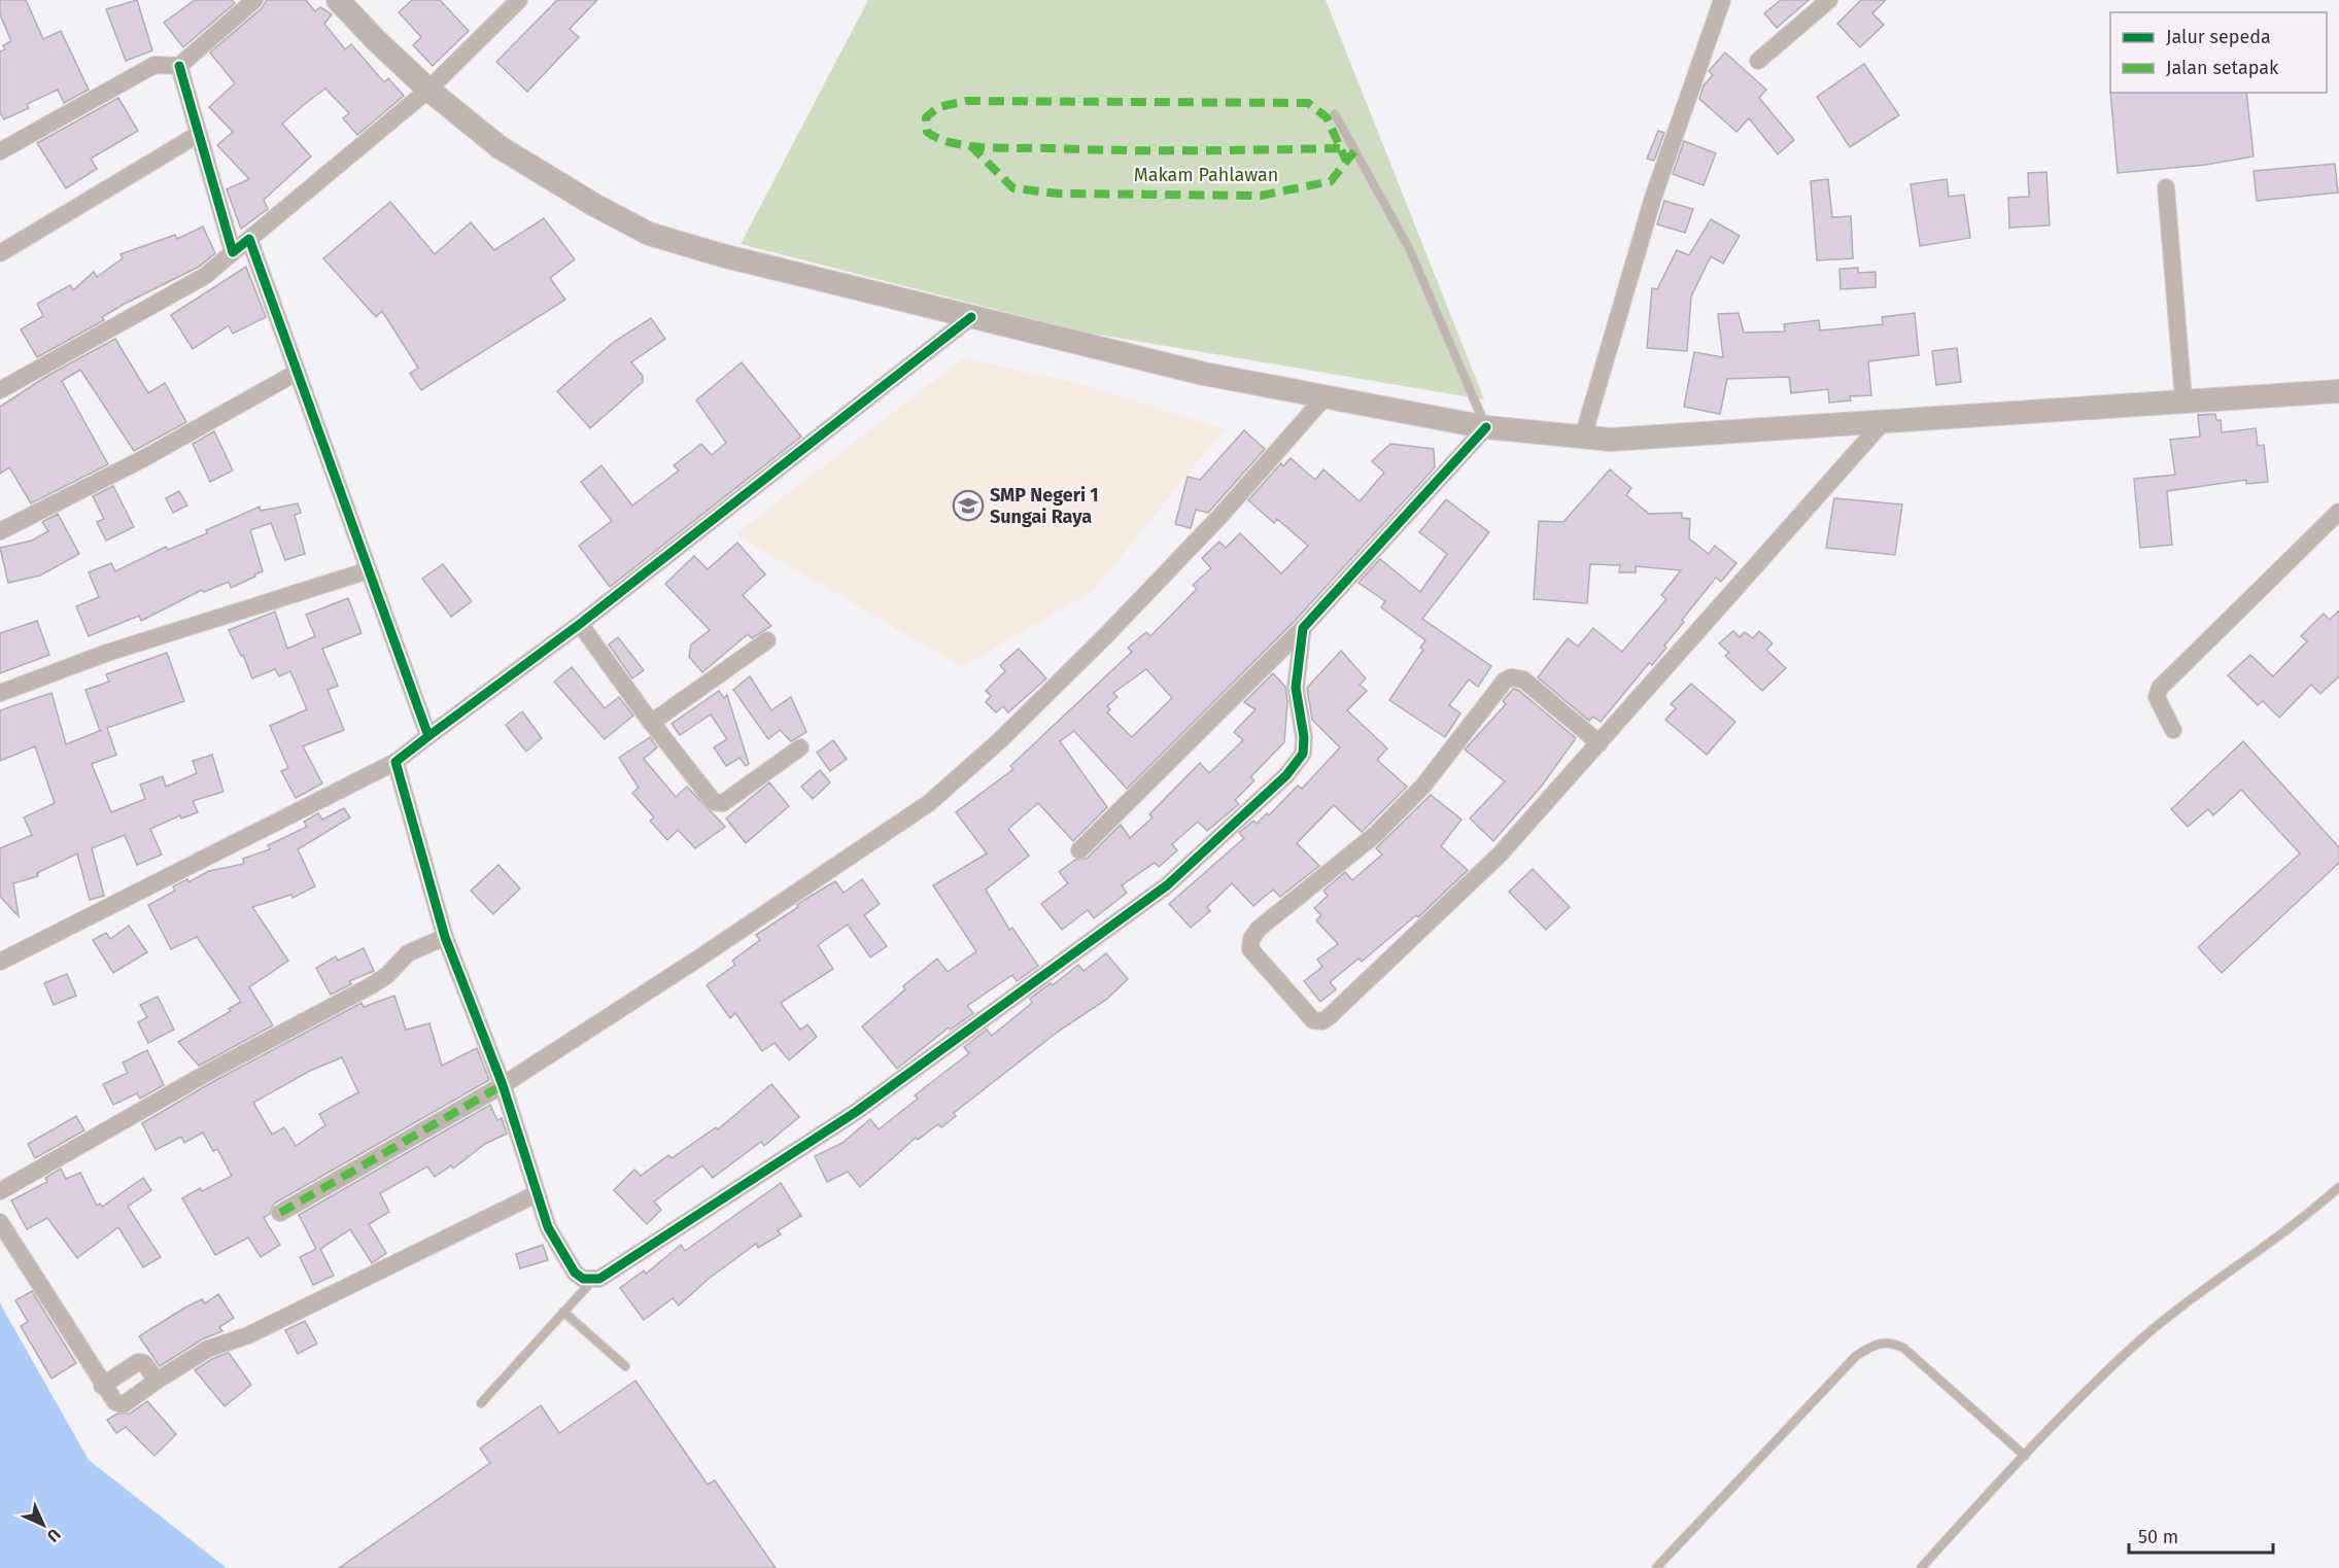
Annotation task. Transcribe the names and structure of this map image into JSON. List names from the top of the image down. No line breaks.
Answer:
{"parks":["Makam Pahlawan"],"places":{"school or university":["SMP Negeri 1 Sungai Raya"]},"legend":["Jalur sepeda","Jalan setapak"],"scale_bar":"50 m","north":"bottom right"}
